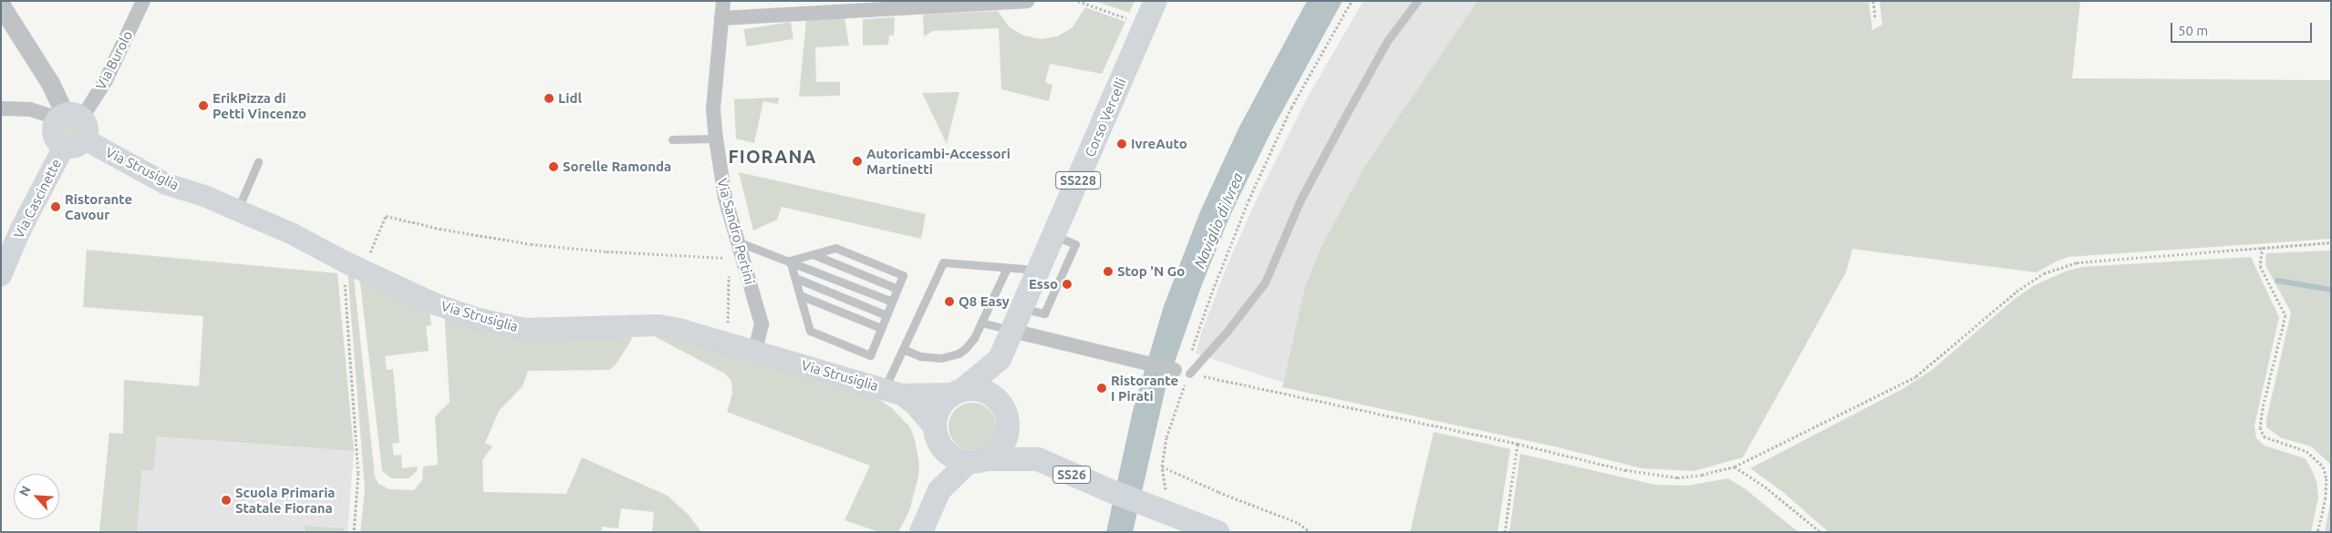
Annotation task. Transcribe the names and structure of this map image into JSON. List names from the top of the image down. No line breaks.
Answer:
{"streets":{"main road":["Corso Vercelli","Via Strusiglia","SS228","Via Cascinette","SS26"],"street":["Via Burolo","Via Sandro Pertini"]},"crossings":[["Via Burolo","Via Strusiglia"],["Via Burolo","Via Cascinette"],["Corso Vercelli","Via Strusiglia"],["Corso Vercelli","SS26"],["Via Strusiglia","Via Cascinette"],["Via Strusiglia","Via Sandro Pertini"],["Via Strusiglia","SS26"]],"districts":["FIORANA"],"water":["Naviglio di Ivrea"],"places":["Lidl","ErikPizza di Petti Vincenzo","IvreAuto","Autoricambi-Accessori Martinetti","Sorelle Ramonda","Ristorante Cavour","Stop 'N Go","Esso","Q8 Easy","Ristorante I Pirati","Scuola Primaria Statale Fiorana"],"scale_bar":"50 m","north":"top left"}
